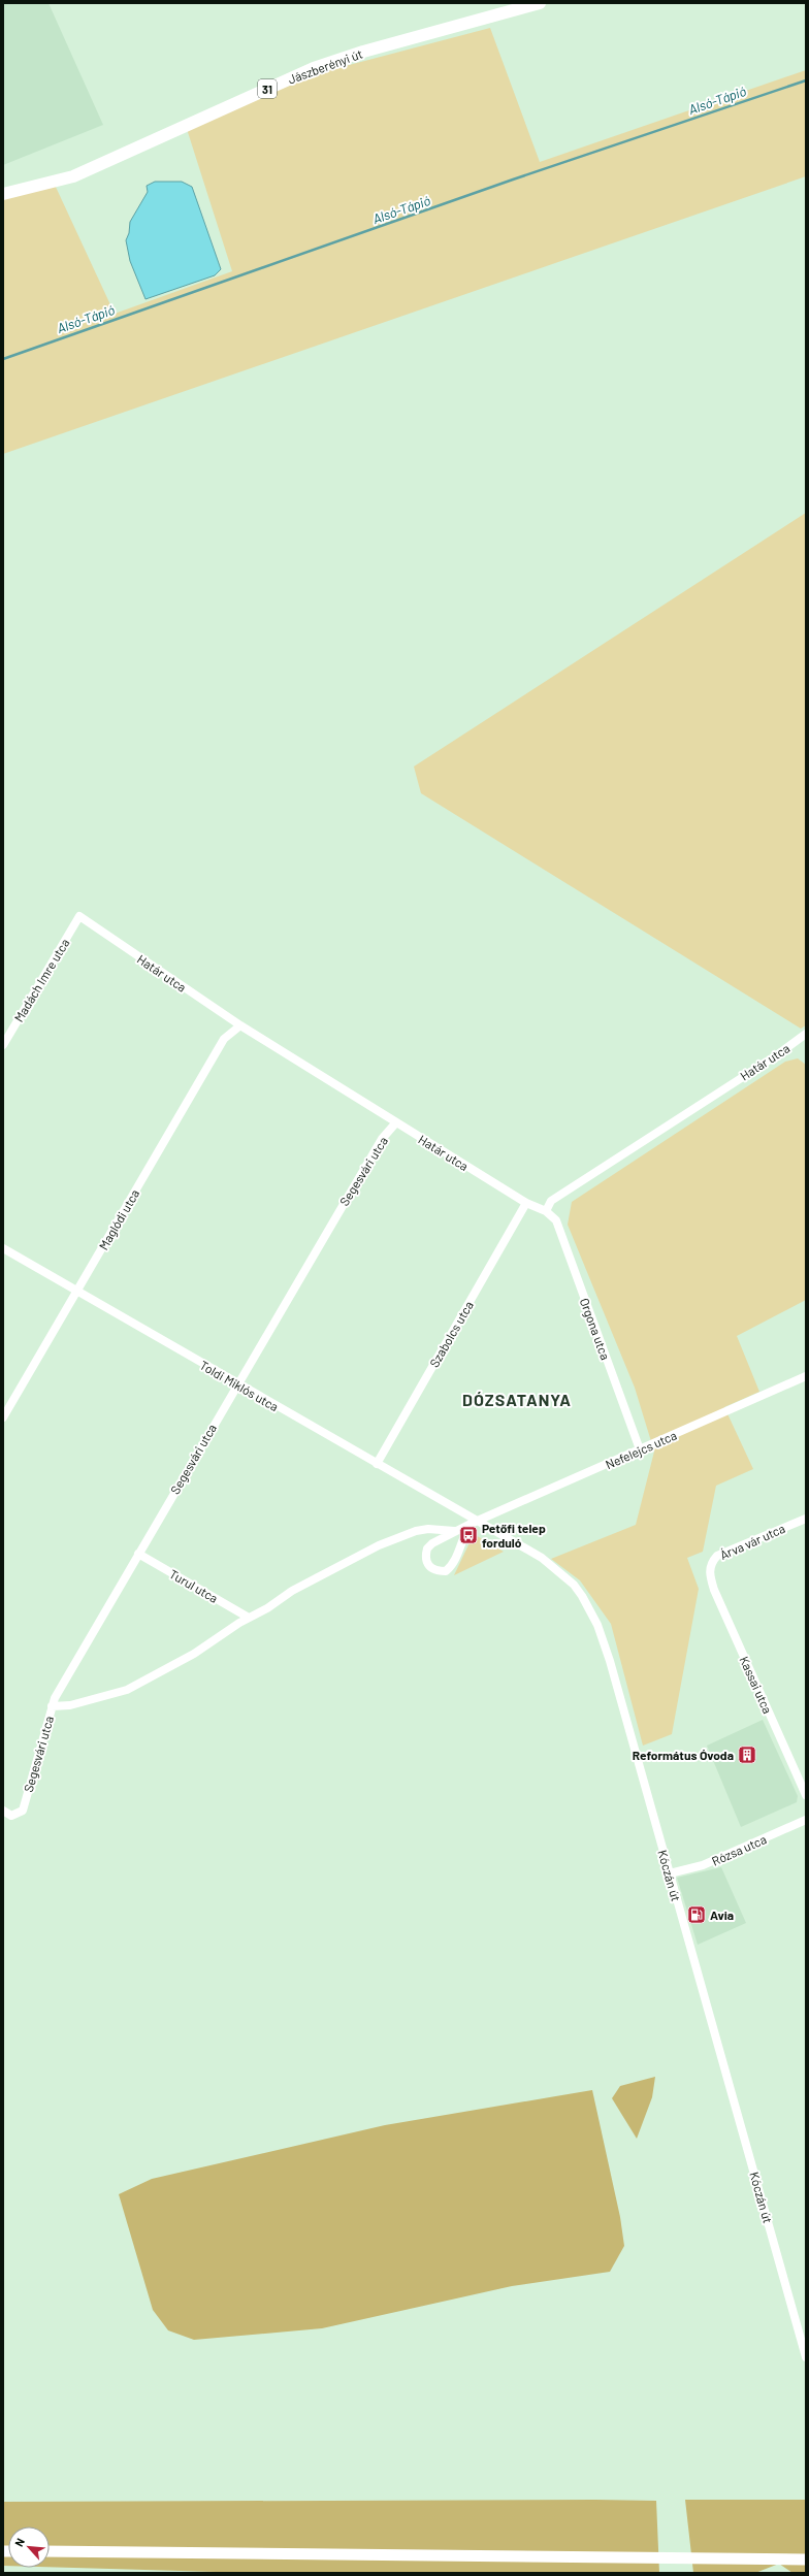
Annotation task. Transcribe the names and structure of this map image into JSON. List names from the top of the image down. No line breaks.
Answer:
{"streets":{"main road":["Jászberényi út","31"],"street":["Határ utca","Madách Imre utca","Segesvári utca","Maglódi utca","Orgona utca","Szabolcs utca","Toldi Miklós utca","Nefelejcs utca","Árva vár utca","Turul utca","Kassai utca","Rózsa utca","Kóczán út"]},"crossings":[["Határ utca","Madách Imre utca"],["Határ utca","Segesvári utca"],["Határ utca","Maglódi utca"],["Határ utca","Orgona utca"],["Határ utca","Szabolcs utca"],["Segesvári utca","Toldi Miklós utca"],["Segesvári utca","Turul utca"],["Maglódi utca","Toldi Miklós utca"],["Orgona utca","Nefelejcs utca"],["Szabolcs utca","Toldi Miklós utca"],["Toldi Miklós utca","Nefelejcs utca"],["Toldi Miklós utca","Kóczán út"],["Nefelejcs utca","Kóczán út"],["Árva vár utca","Kassai utca"],["Rózsa utca","Kóczán út"]],"districts":["DÓZSATANYA"],"water":["Alsó-Tápió"],"places":{"bus stop":["Petőfi telep forduló"],"building":["Református Óvoda"],"fuel station":["Avia"]},"north":"top left"}
